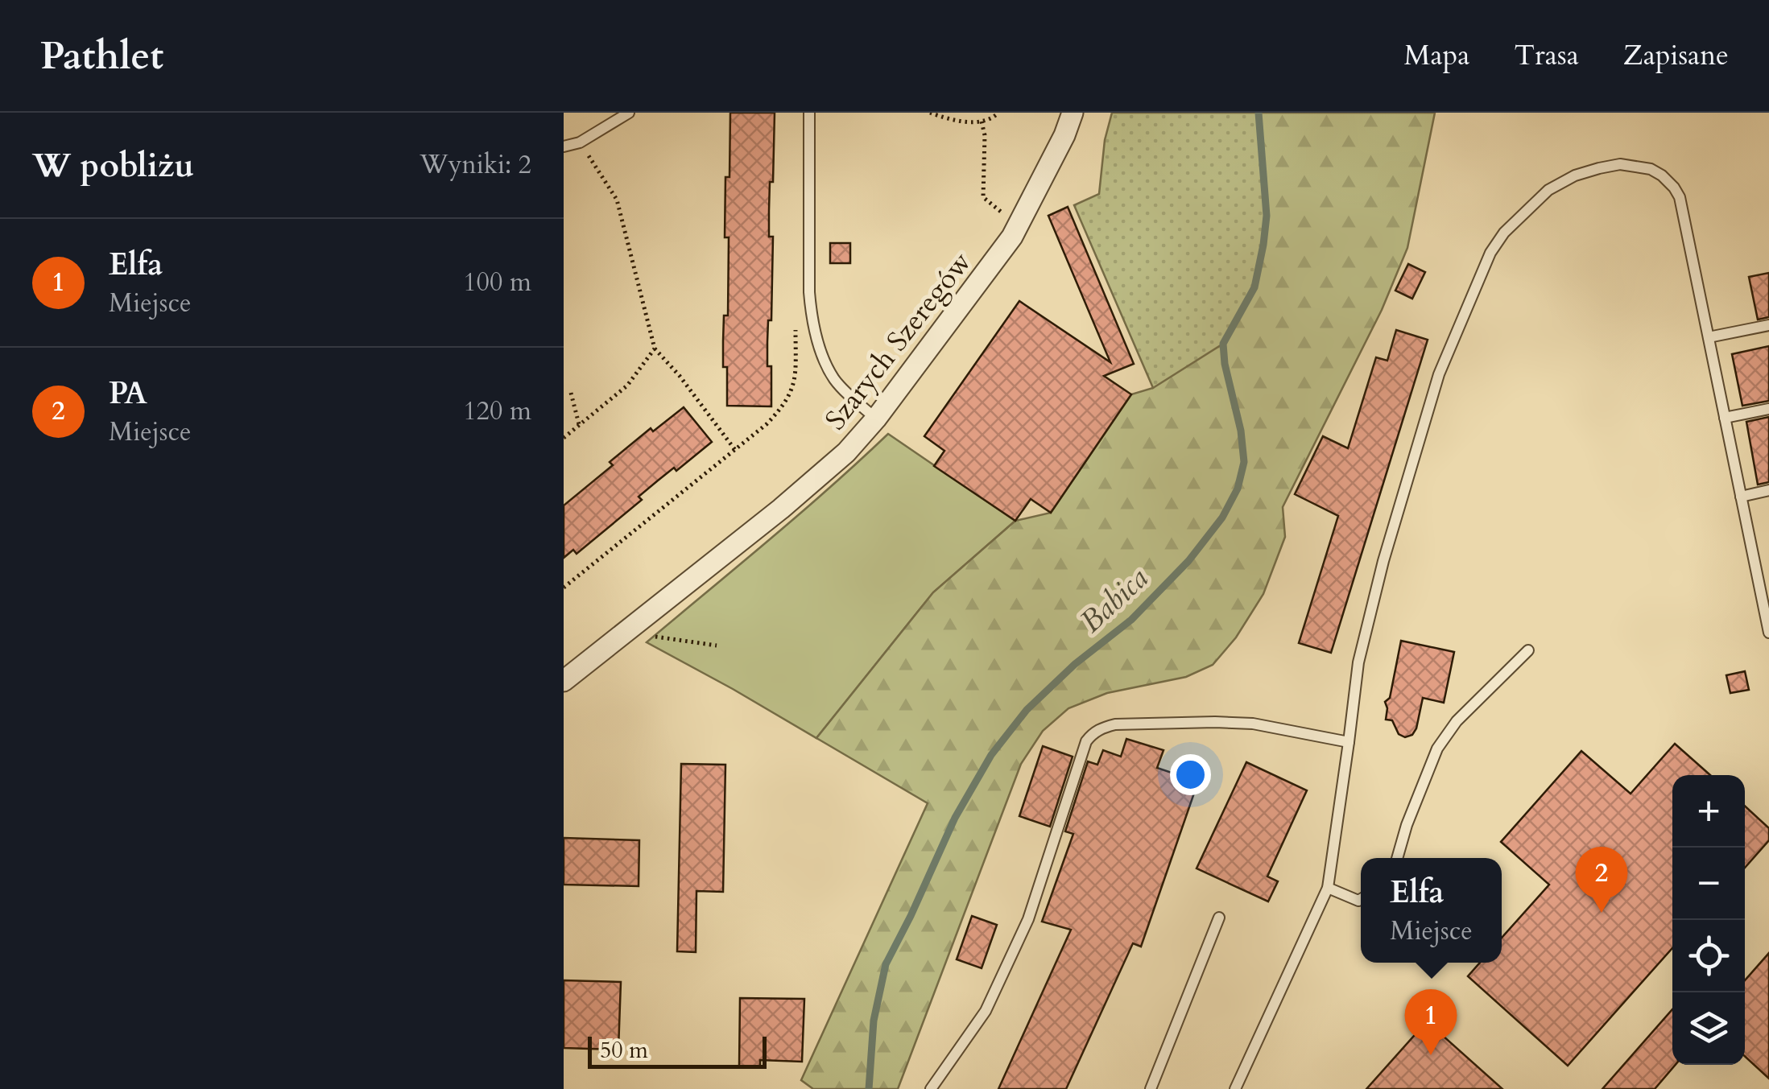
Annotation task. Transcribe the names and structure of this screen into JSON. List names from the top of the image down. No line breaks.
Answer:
{"streets":{"street":["Szarych Szeregów"]},"water":["Babica"],"scale_bar":"50 m","page":{"header":"Pathlet","nav":["Mapa","Trasa","Zapisane"],"heading":["W pobliżu","Wyniki: 2"],"list":[{"mark":"1","name":"Elfa","note":"Miejsce","value":"100 m"},{"mark":"2","name":"PA","note":"Miejsce","value":"120 m"}],"map_buttons":["+","−"],"pins":["2","1"],"popup":["Elfa","Miejsce"],"scale":"50 m"}}
